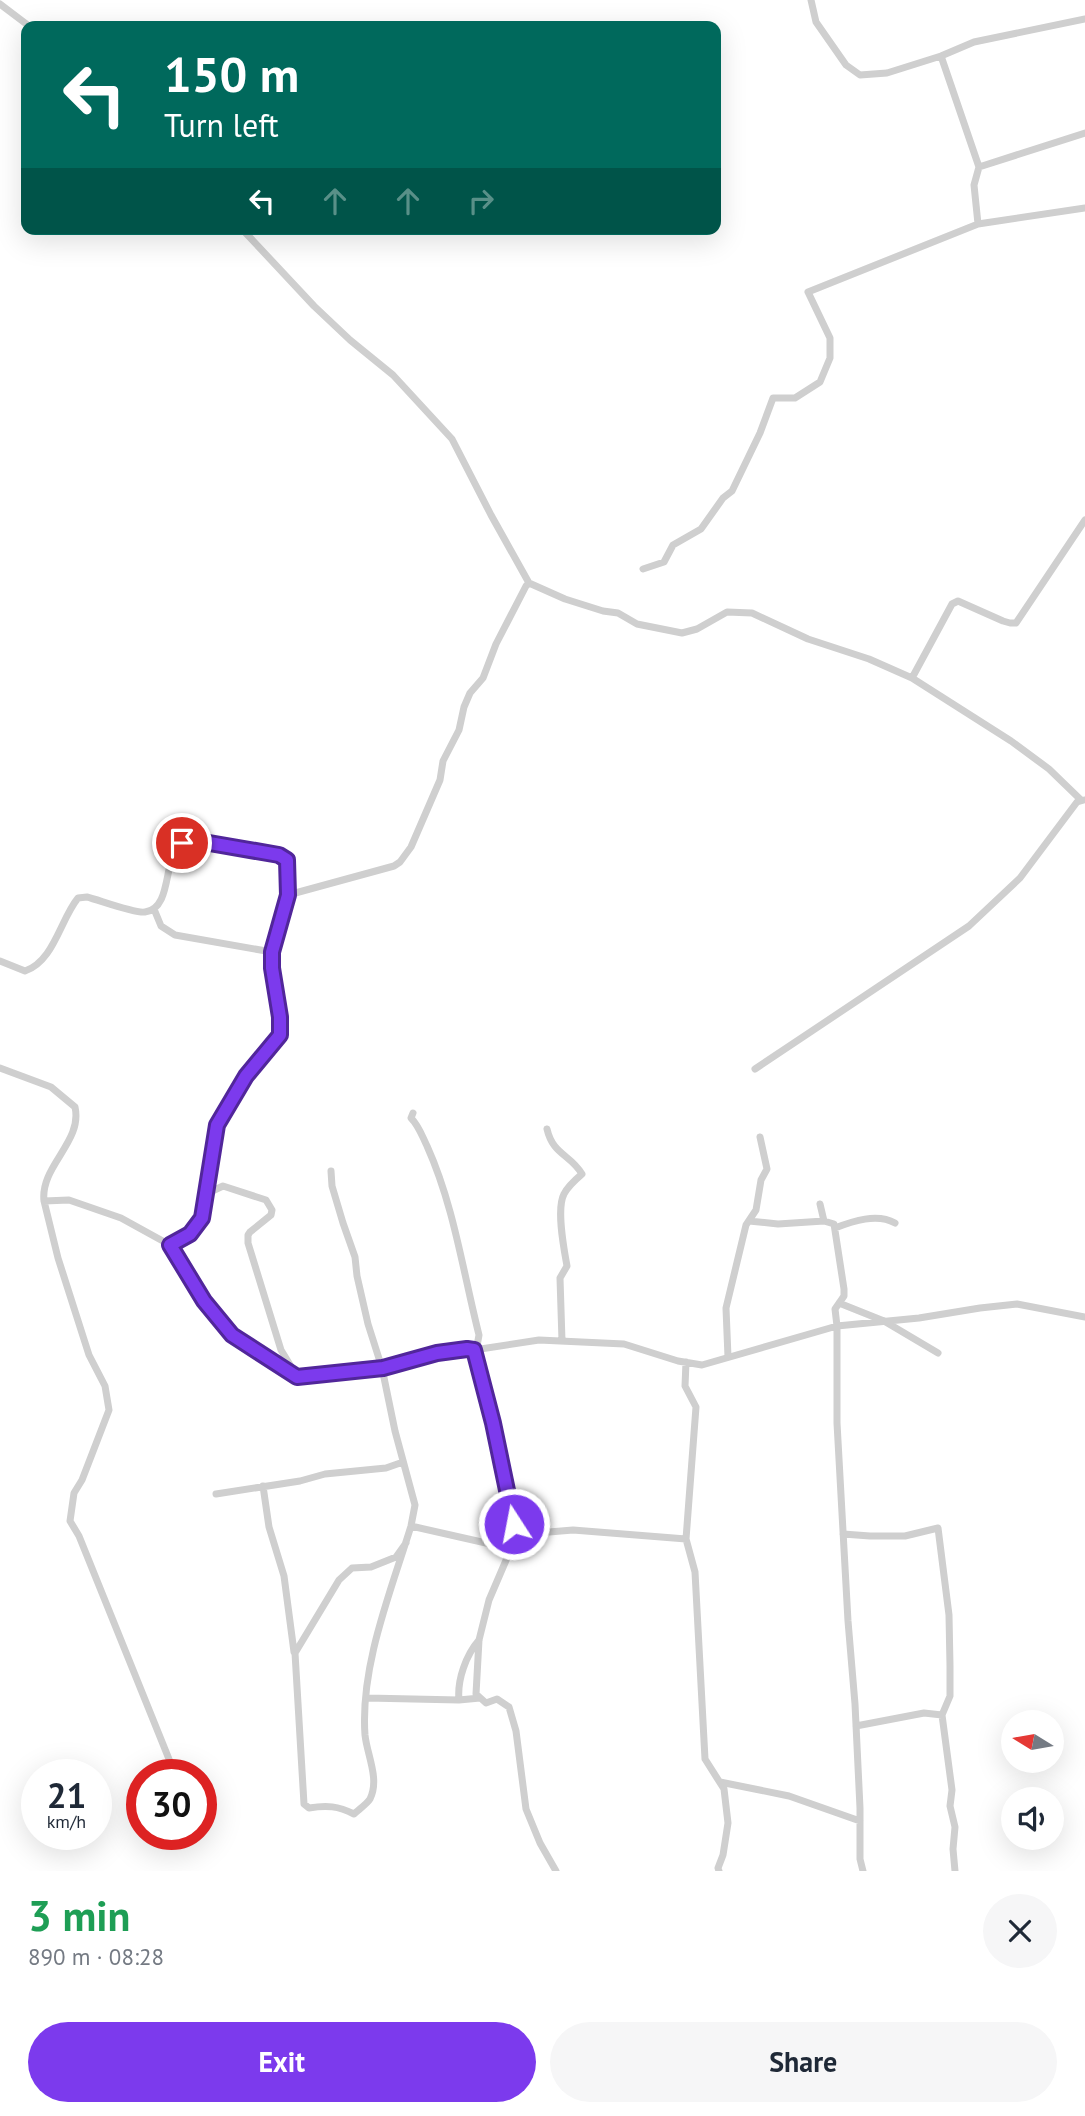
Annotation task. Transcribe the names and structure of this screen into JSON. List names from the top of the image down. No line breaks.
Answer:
{"north":"left","page":{"turn":["150 m","Turn left"],"speed":"21 km/h","limit":"30","heading":["3 min","890 m · 08:28"],"buttons":["Exit","Share"]}}
